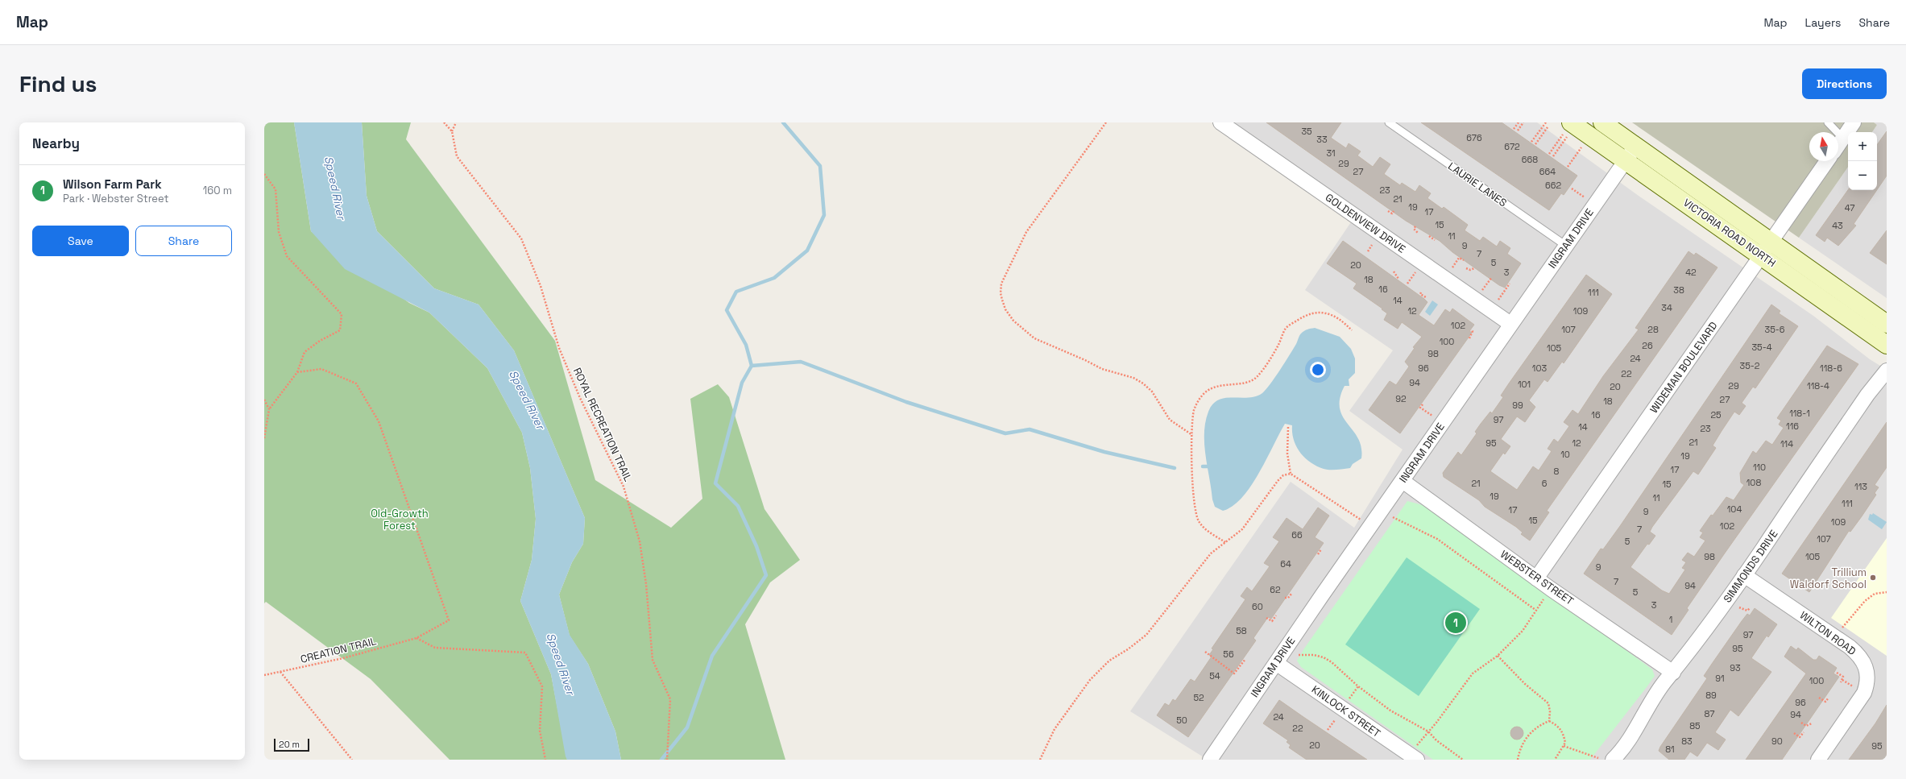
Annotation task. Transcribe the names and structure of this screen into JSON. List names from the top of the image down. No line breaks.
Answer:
{"streets":{"main road":["VICTORIA ROAD NORTH"],"street":["GOLDENVIEW DRIVE","INGRAM DRIVE","WIDEMAN BOULEVARD","SIMMONDS DRIVE","WEBSTER STREET","WILTON ROAD","KINLOCK STREET"],"lane":["LAURIE LANES"],"path":["ROYAL RECREATION TRAIL","CREATION TRAIL"]},"crossings":[["LAURIE LANES","INGRAM DRIVE"],["GOLDENVIEW DRIVE","INGRAM DRIVE"],["VICTORIA ROAD NORTH","INGRAM DRIVE"],["VICTORIA ROAD NORTH","WIDEMAN BOULEVARD"],["INGRAM DRIVE","WEBSTER STREET"],["INGRAM DRIVE","KINLOCK STREET"],["WIDEMAN BOULEVARD","WEBSTER STREET"],["SIMMONDS DRIVE","WEBSTER STREET"],["SIMMONDS DRIVE","WILTON ROAD"]],"water":["Speed River"],"parks":["Old-Growth Forest"],"places":["Trillium Waldorf School"],"house_numbers":["35","676","33","672","31","668","29","27","664","662","23","21","19","47","17","15","43","11","9","7","5","20","3","42","18","16","38","111","14","34","12","109","102","107","28","35-6","100","26","35-4","105","98","24","35-2","96","103","118-6","22","94","101","29","118-4","20","92","27","18","99","118-1","16","25","97","116","14","23","21","95","12","114","10","19","110","17","8","108","21","6","15","113","19","11","111","104","17","9","15","109","102","7","66","107","5","98","105","64","9","7","94","62","5","3","60","1","58","97","95","56","93","54","91","100","89","52","96","87","94","24","50","85","22","83","90","20","95","81"],"scale_bar":"20 m","north":"top","page":{"header":"Map","nav":["Map","Layers","Share"],"buttons":["Directions",["Save","Share"]],"title":"Find us","heading":"Nearby","map_buttons":["+","−"],"list":[{"mark":"1","name":"Wilson Farm Park","note":"Park · Webster Street","value":"160 m"}],"pins":"1","scale":"20 m"}}
